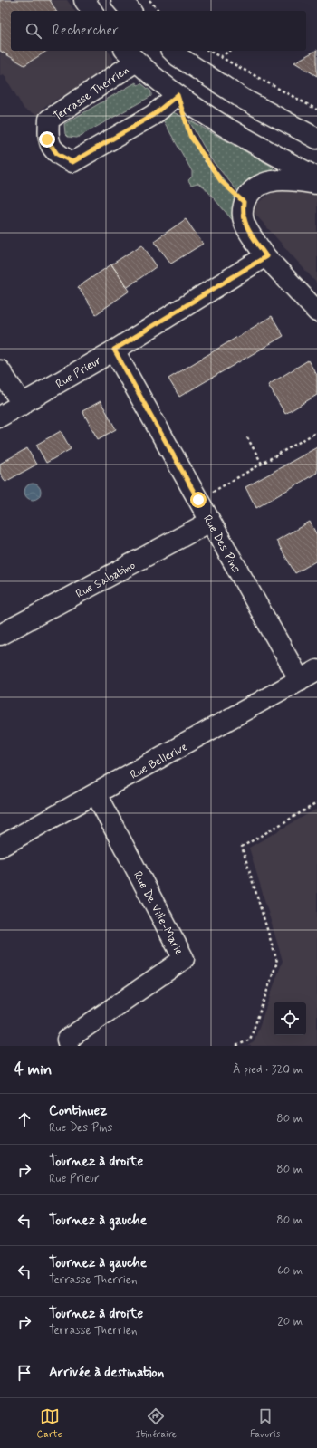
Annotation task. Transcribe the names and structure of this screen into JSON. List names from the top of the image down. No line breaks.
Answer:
{"streets":{"street":["Terrasse Therrien","Rue Prieur","Rue Des Pins","Rue Sabatino","Rue Bellerive","Rue De Ville-Marie"]},"crossings":[["Rue Prieur","Rue Des Pins"],["Rue Des Pins","Rue Sabatino"],["Rue Des Pins","Rue Bellerive"],["Rue Bellerive","Rue De Ville-Marie"]],"page":{"search":"Rechercher","heading":["4 min","À pied · 320 m"],"list":[["Continuez","Rue Des Pins","80 m"],["Tournez à droite","Rue Prieur","80 m"],["Tournez à gauche","80 m"],["Tournez à gauche","Terrasse Therrien","60 m"],["Tournez à droite","Terrasse Therrien","20 m"],"Arrivée à destination"],"nav":["Carte","Itinéraire","Favoris"]}}
